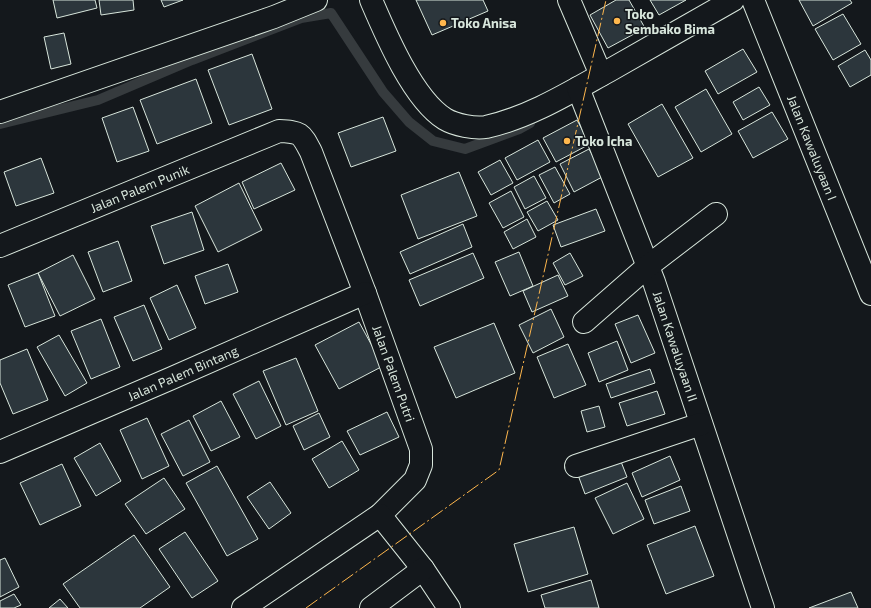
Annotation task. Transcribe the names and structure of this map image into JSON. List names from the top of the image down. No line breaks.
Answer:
{"streets":{"street":["Jalan Kawaluyaan I","Jalan Palem Punik","Jalan Kawaluyaan II","Jalan Palem Bintang","Jalan Palem Putri"]},"crossings":[["Jalan Palem Punik","Jalan Palem Putri"],["Jalan Palem Bintang","Jalan Palem Putri"]],"places":["Toko Sembako Bima","Toko Anisa","Toko Icha"]}
